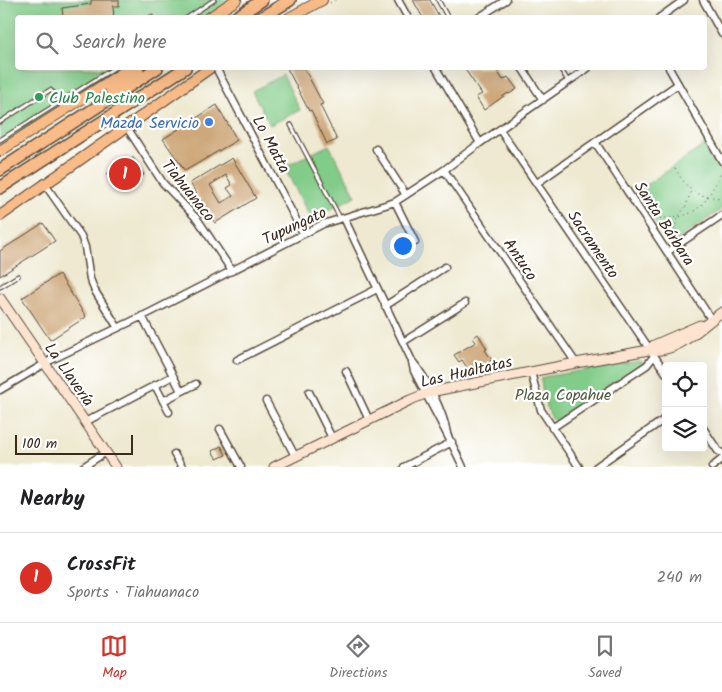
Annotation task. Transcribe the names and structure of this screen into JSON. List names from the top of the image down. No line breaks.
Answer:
{"streets":{"street":["Lo Matta","Tiahuanaco","Santa Bárbara","Tupungato","Sacramento","Antuco","Las Hualtatas","La Llavería"]},"crossings":[["Lo Matta","Tupungato"],["Tiahuanaco","Tupungato"],["Santa Bárbara","Las Hualtatas"],["Tupungato","Sacramento"],["Tupungato","Antuco"],["Tupungato","La Llavería"],["Sacramento","Las Hualtatas"],["Antuco","Las Hualtatas"]],"parks":["Plaza Copahue"],"places":["Club Palestino","Mazda Servicio"],"scale_bar":"100 m","page":{"search":"Search here","pins":"1","scale":"100 m","heading":"Nearby","list":[{"mark":"1","name":"CrossFit","note":"Sports · Tiahuanaco","value":"240 m"}],"nav":["Map","Directions","Saved"]}}
